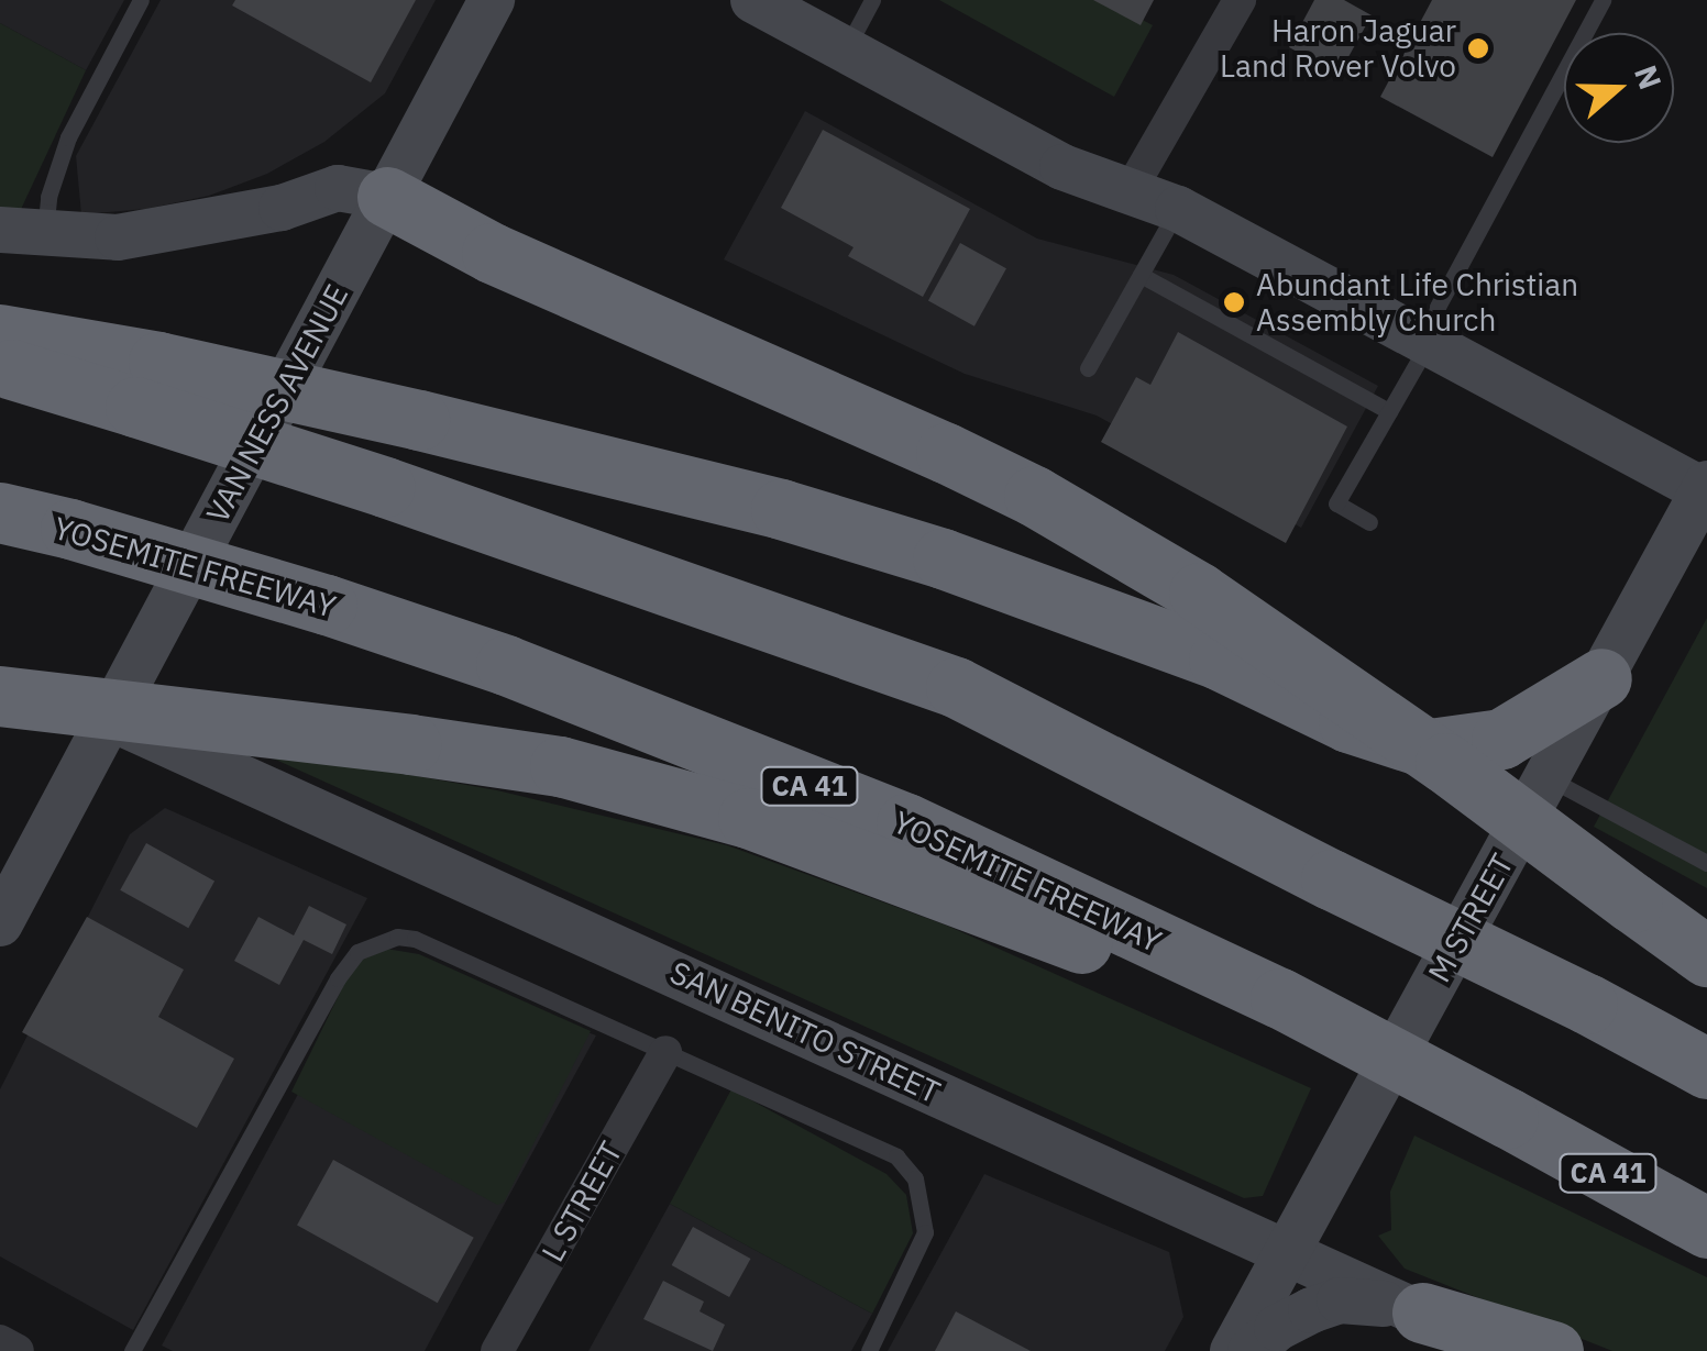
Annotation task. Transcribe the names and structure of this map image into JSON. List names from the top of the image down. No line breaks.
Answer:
{"streets":{"highway":["YOSEMITE FREEWAY","CA 41"],"street":["VAN NESS AVENUE","M STREET","SAN BENITO STREET","L STREET"]},"crossings":[["VAN NESS AVENUE","SAN BENITO STREET"],["M STREET","SAN BENITO STREET"]],"places":["Haron Jaguar Land Rover Volvo","Abundant Life Christian Assembly Church"],"north":"right"}
